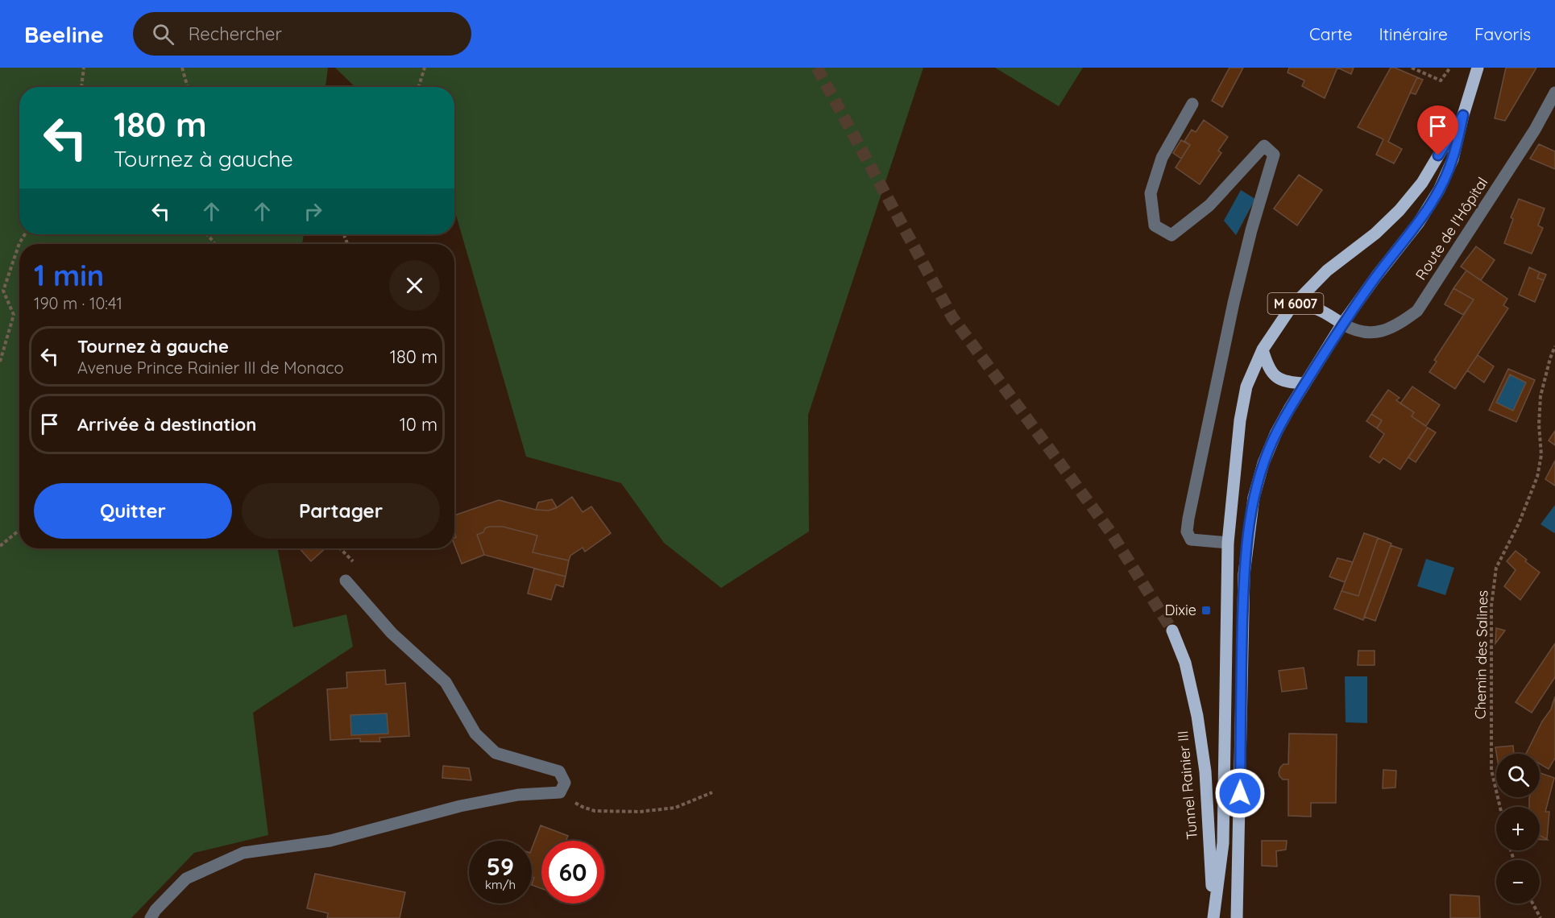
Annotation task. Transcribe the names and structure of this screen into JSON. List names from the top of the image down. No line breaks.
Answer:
{"streets":{"main road":["M 6007","Tunnel Rainier III"],"street":["Route de l'Hôpital"],"path":["Chemin des Salines"]},"crossings":[["Route de l'Hôpital","M 6007"],["M 6007","Tunnel Rainier III"]],"places":{"transit":["Dixie"]},"page":{"header":"Beeline","search":"Rechercher","nav":["Carte","Itinéraire","Favoris"],"turn":["180 m","Tournez à gauche"],"heading":["1 min","190 m · 10:41"],"list":[{"name":"Tournez à gauche","note":"Avenue Prince Rainier III de Monaco","value":"180 m"},{"name":"Arrivée à destination","value":"10 m"}],"buttons":["Quitter","Partager"],"map_buttons":["+","−"],"speed":"59 km/h","limit":"60"}}
